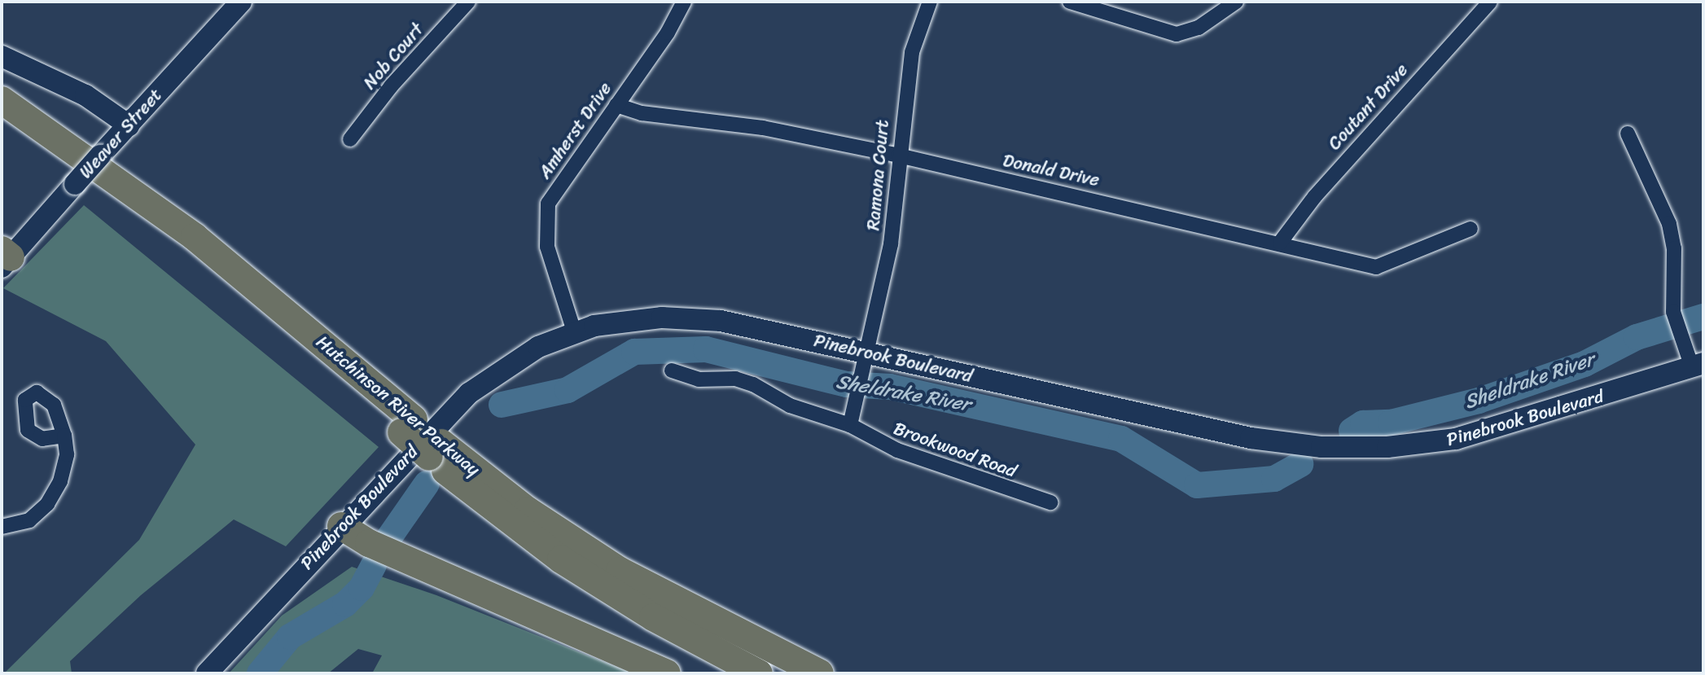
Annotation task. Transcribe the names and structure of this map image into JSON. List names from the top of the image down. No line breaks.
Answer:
{"streets":{"highway":["Hutchinson River Parkway"],"street":["Nob Court","Coutant Drive","Amherst Drive","Weaver Street","Donald Drive","Ramona Court","Pinebrook Boulevard","Brookwood Road"]},"crossings":[["Coutant Drive","Donald Drive"],["Amherst Drive","Donald Drive"],["Amherst Drive","Pinebrook Boulevard"],["Donald Drive","Ramona Court"],["Ramona Court","Pinebrook Boulevard"]],"water":["Sheldrake River"]}
